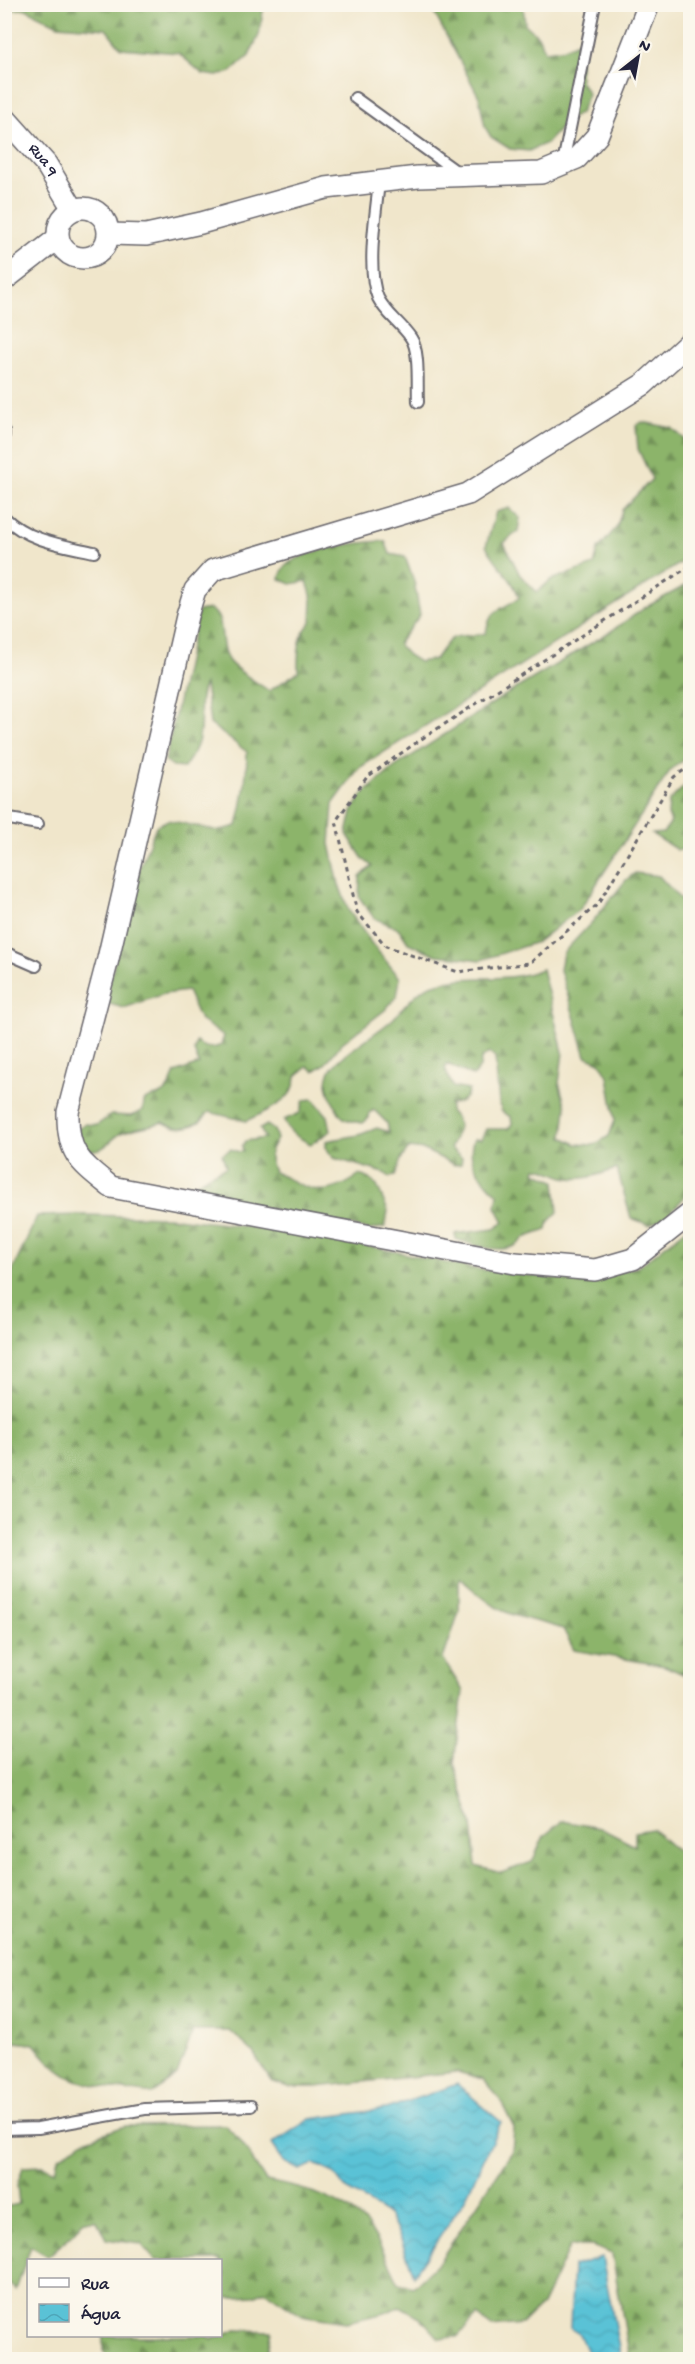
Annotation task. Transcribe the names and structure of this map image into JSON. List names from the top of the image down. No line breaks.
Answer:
{"streets":{"street":["Rua 9"]},"legend":["Rua","Água"],"north":"top right"}
